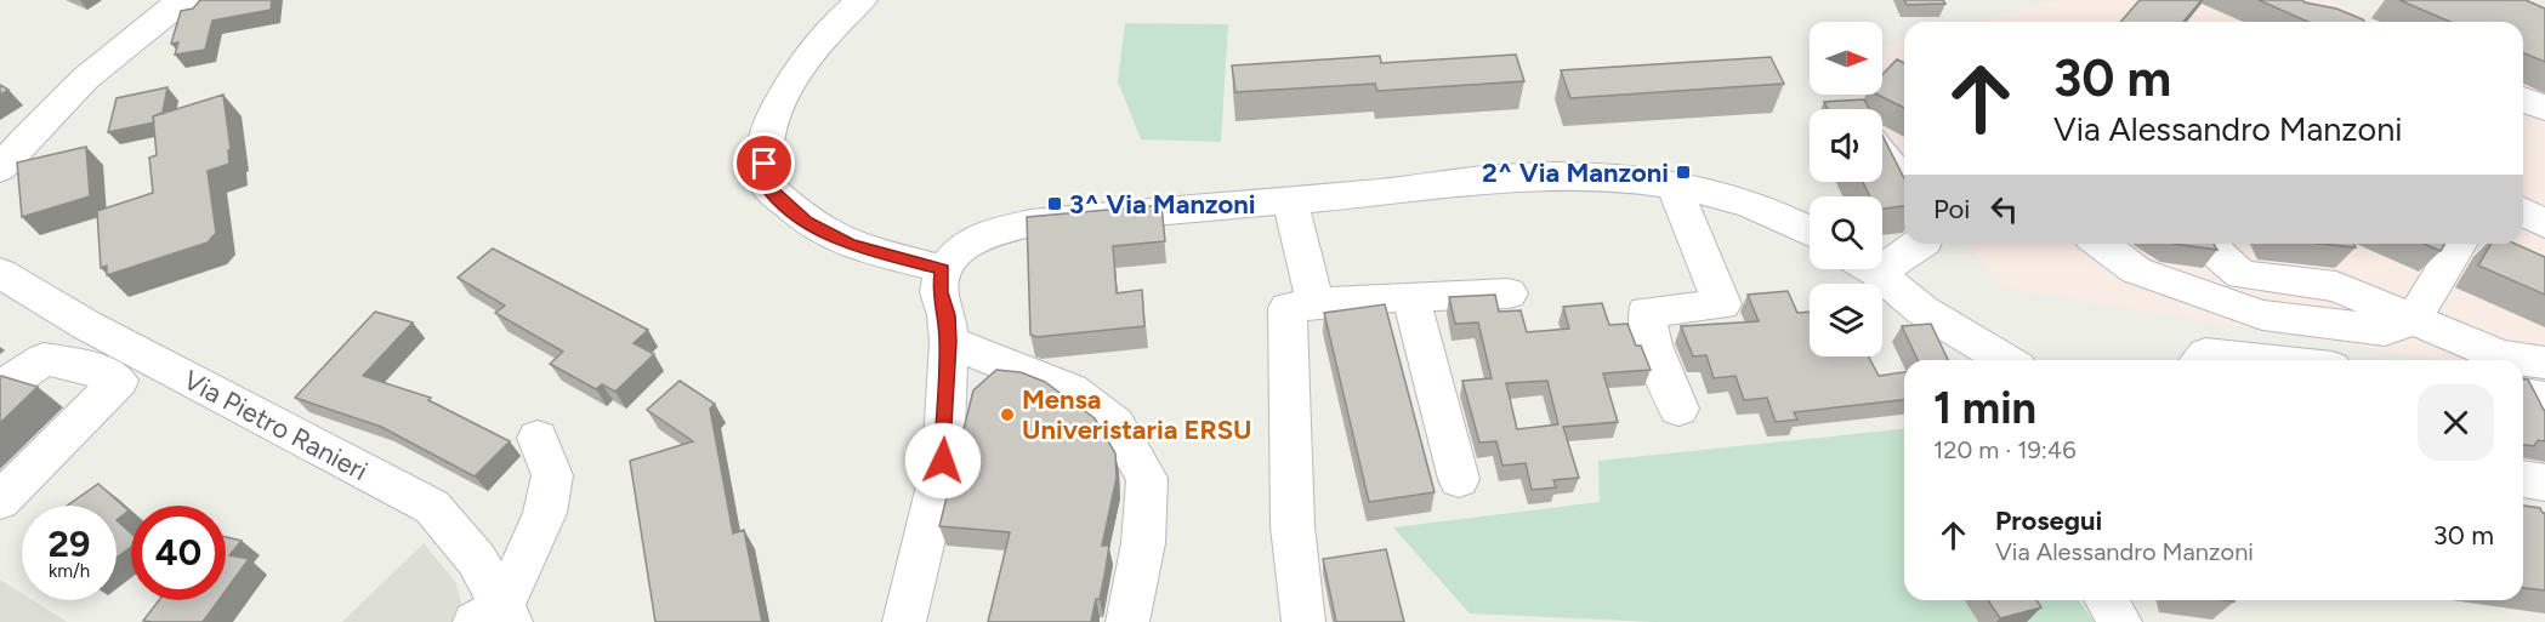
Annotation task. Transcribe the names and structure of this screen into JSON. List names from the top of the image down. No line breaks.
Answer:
{"streets":{"street":["Via Pietro Ranieri"]},"places":{"transit":["2^ Via Manzoni","3^ Via Manzoni"],"other":["Mensa Univeristaria ERSU"]},"north":"right","page":{"turn":["30 m","Via Alessandro Manzoni"],"then":"Poi","heading":["1 min","120 m · 19:46"],"list":[{"name":"Prosegui","note":"Via Alessandro Manzoni","value":"30 m"}],"speed":"29 km/h","limit":"40"}}
